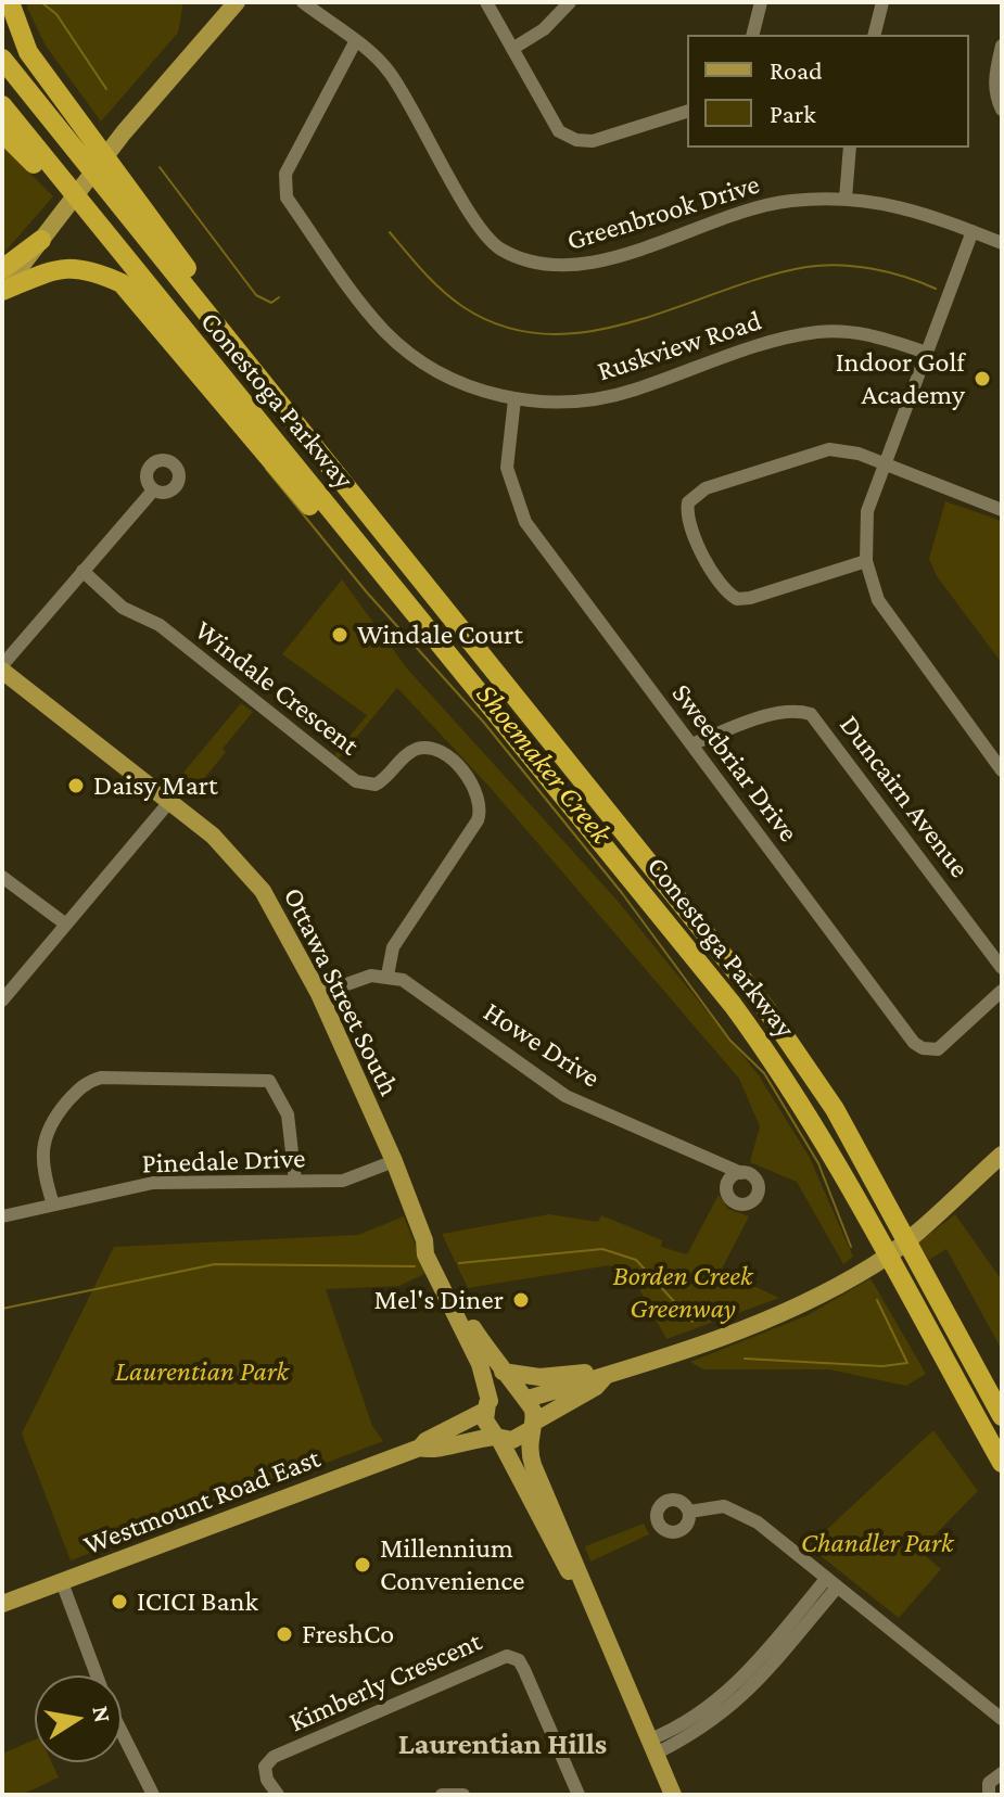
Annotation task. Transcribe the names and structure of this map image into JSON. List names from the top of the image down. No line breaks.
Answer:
{"streets":{"highway":["Conestoga Parkway"],"main road":["Ottawa Street South","Westmount Road East"],"street":["Greenbrook Drive","Ruskview Road","Windale Crescent","Sweetbriar Drive","Duncairn Avenue","Howe Drive","Pinedale Drive","Kimberly Crescent"]},"crossings":[["Greenbrook Drive","Ruskview Road"],["Ruskview Road","Sweetbriar Drive"],["Windale Crescent","Howe Drive"],["Sweetbriar Drive","Duncairn Avenue"],["Ottawa Street South","Pinedale Drive"]],"districts":["Laurentian Hills"],"water":["Shoemaker Creek"],"parks":["Borden Creek Greenway","Laurentian Park","Chandler Park"],"places":["Indoor Golf Academy","Windale Court","Daisy Mart","Mel's Diner","Millennium Convenience","ICICI Bank","FreshCo"],"legend":["Road","Park"],"north":"right"}
